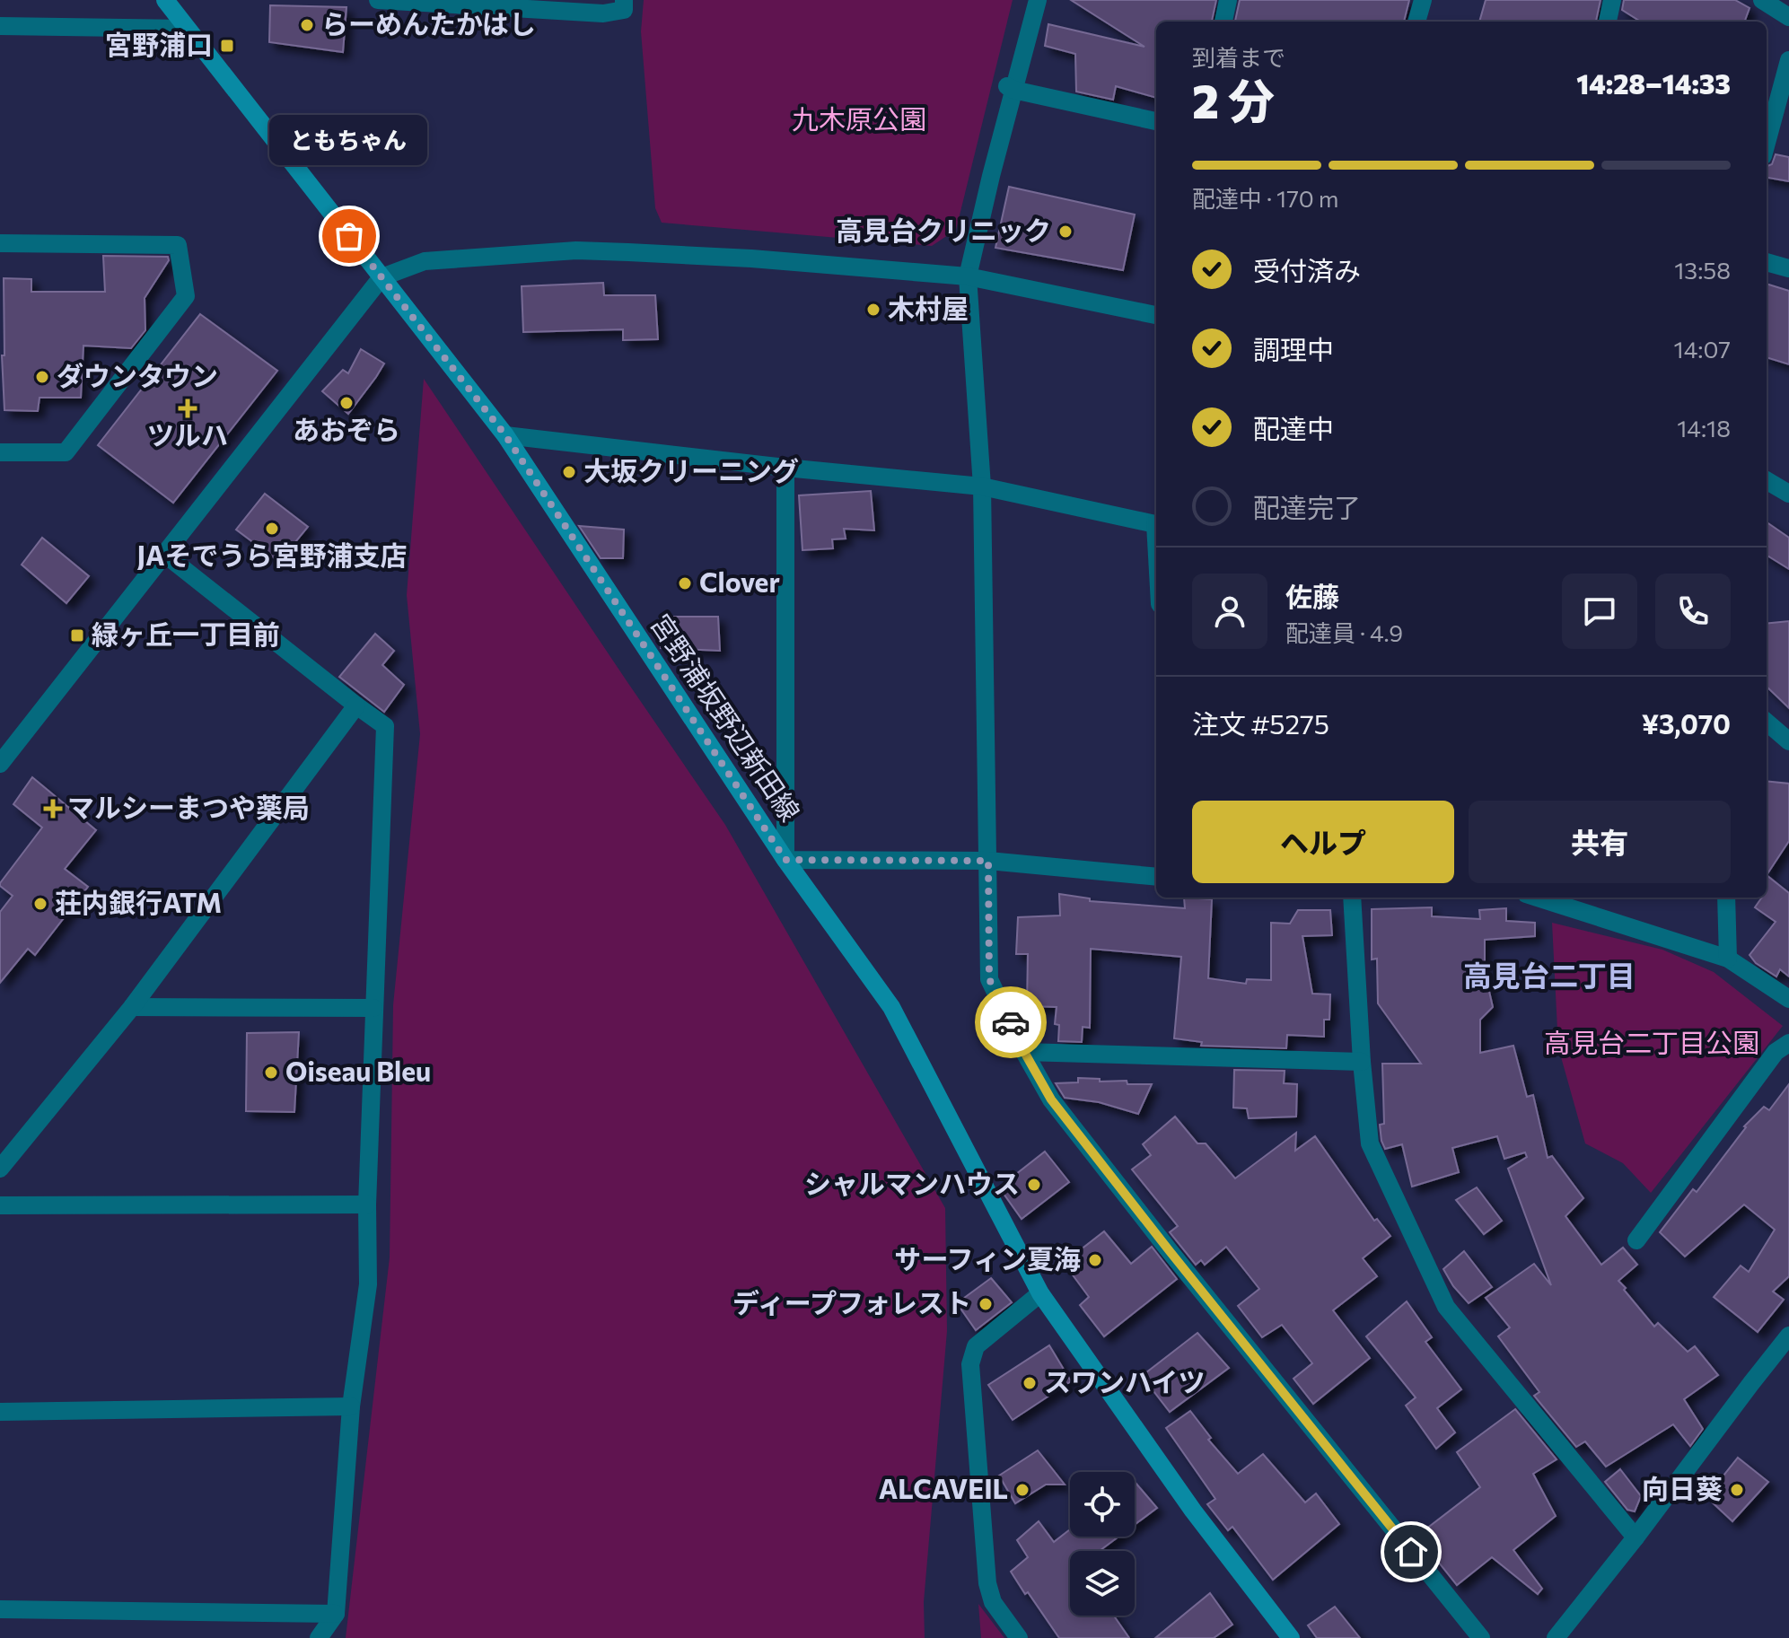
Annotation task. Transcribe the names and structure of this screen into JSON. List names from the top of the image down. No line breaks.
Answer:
{"streets":{"main road":["宮野浦坂野辺新田線"]},"districts":["高見台二丁目"],"parks":["九木原公園","高見台二丁目公園"],"places":{"other":["らーめんたかはし","高見台クリニック","ともちゃん","木村屋","ダウンタウン","あおぞら","大坂クリーニング","JAそでうら宮野浦支店","Clover","荘内銀行ATM","Oiseau Bleu","シャルマンハウス","サーフィン夏海","ディープフォレスト","スワンハイツ","ALCAVEIL","向日葵"],"transit":["宮野浦口","緑ヶ丘一丁目前"],"health":["ツルハ","マルシーまつや薬局"]},"page":{"heading":["2 分","到着まで","14:28–14:33"],"panel":["佐藤","配達員 · 4.9","注文 #5275","¥3,070"],"bubble":"ともちゃん","bar":"配達中 · 170 m","list":[["受付済み","13:58"],["調理中","14:07"],["配達中","14:18"],"配達完了"],"buttons":["ヘルプ","共有"]}}
